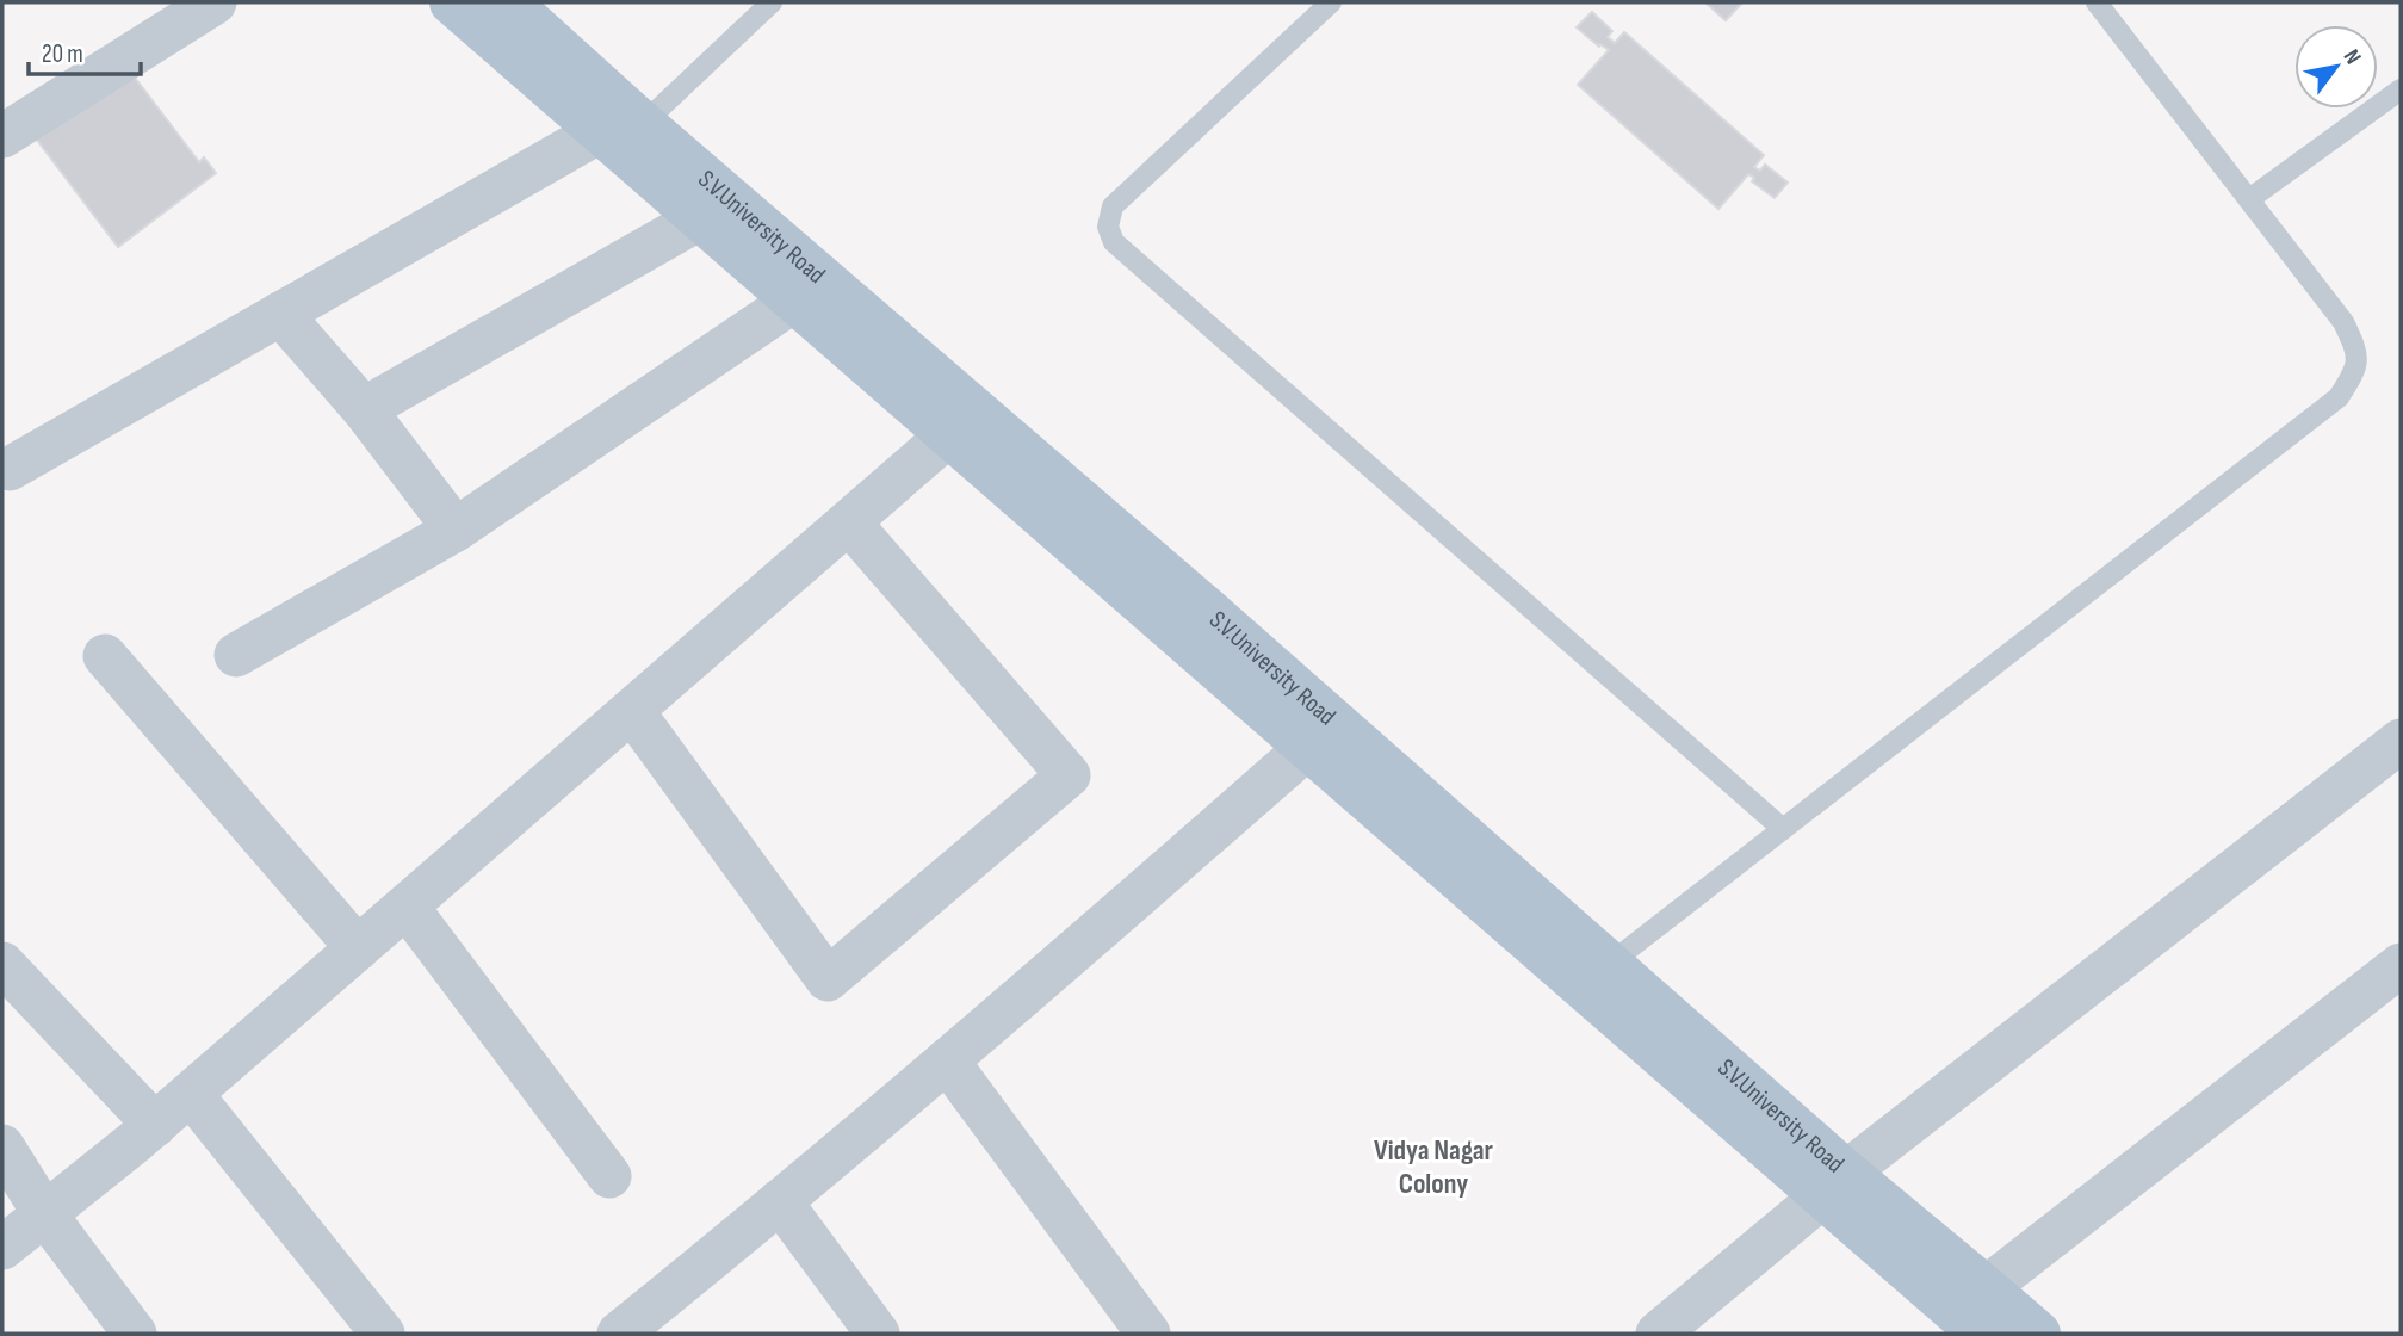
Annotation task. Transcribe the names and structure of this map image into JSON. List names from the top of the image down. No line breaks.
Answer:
{"streets":{"main road":["S.V.University Road"]},"districts":["Vidya Nagar Colony"],"scale_bar":"20 m","north":"top right"}
